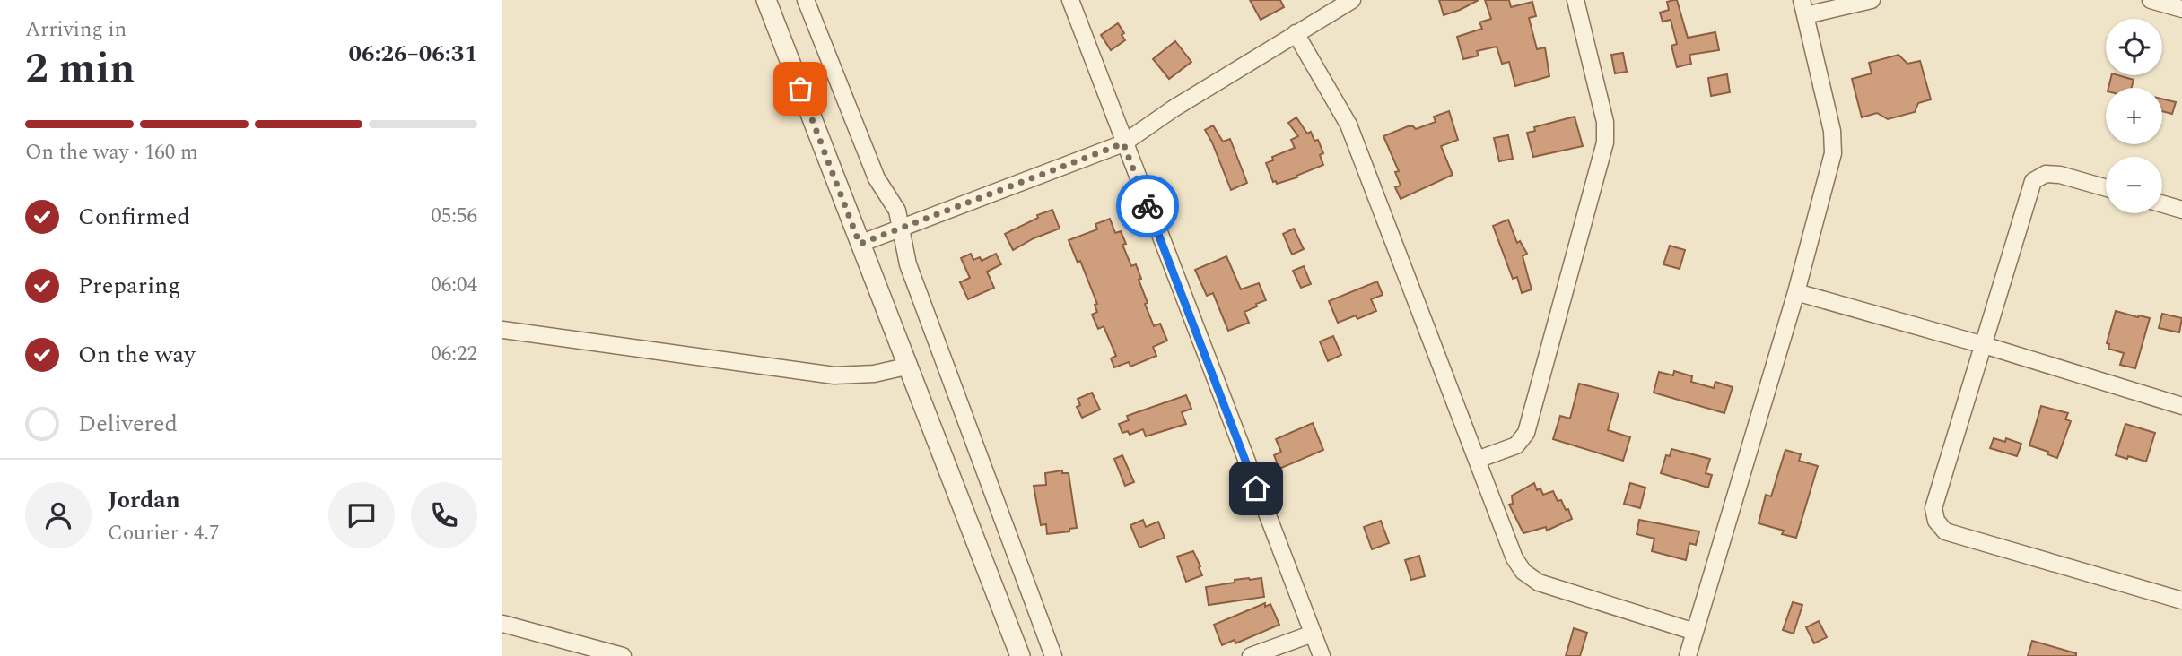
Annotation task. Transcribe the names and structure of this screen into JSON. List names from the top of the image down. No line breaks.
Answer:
{"page":{"heading":["2 min","Arriving in","06:26–06:31"],"panel":["Jordan","Courier · 4.7"],"map_buttons":["+","−"],"bar":"On the way · 160 m","list":[["Confirmed","05:56"],["Preparing","06:04"],["On the way","06:22"],"Delivered"]}}
